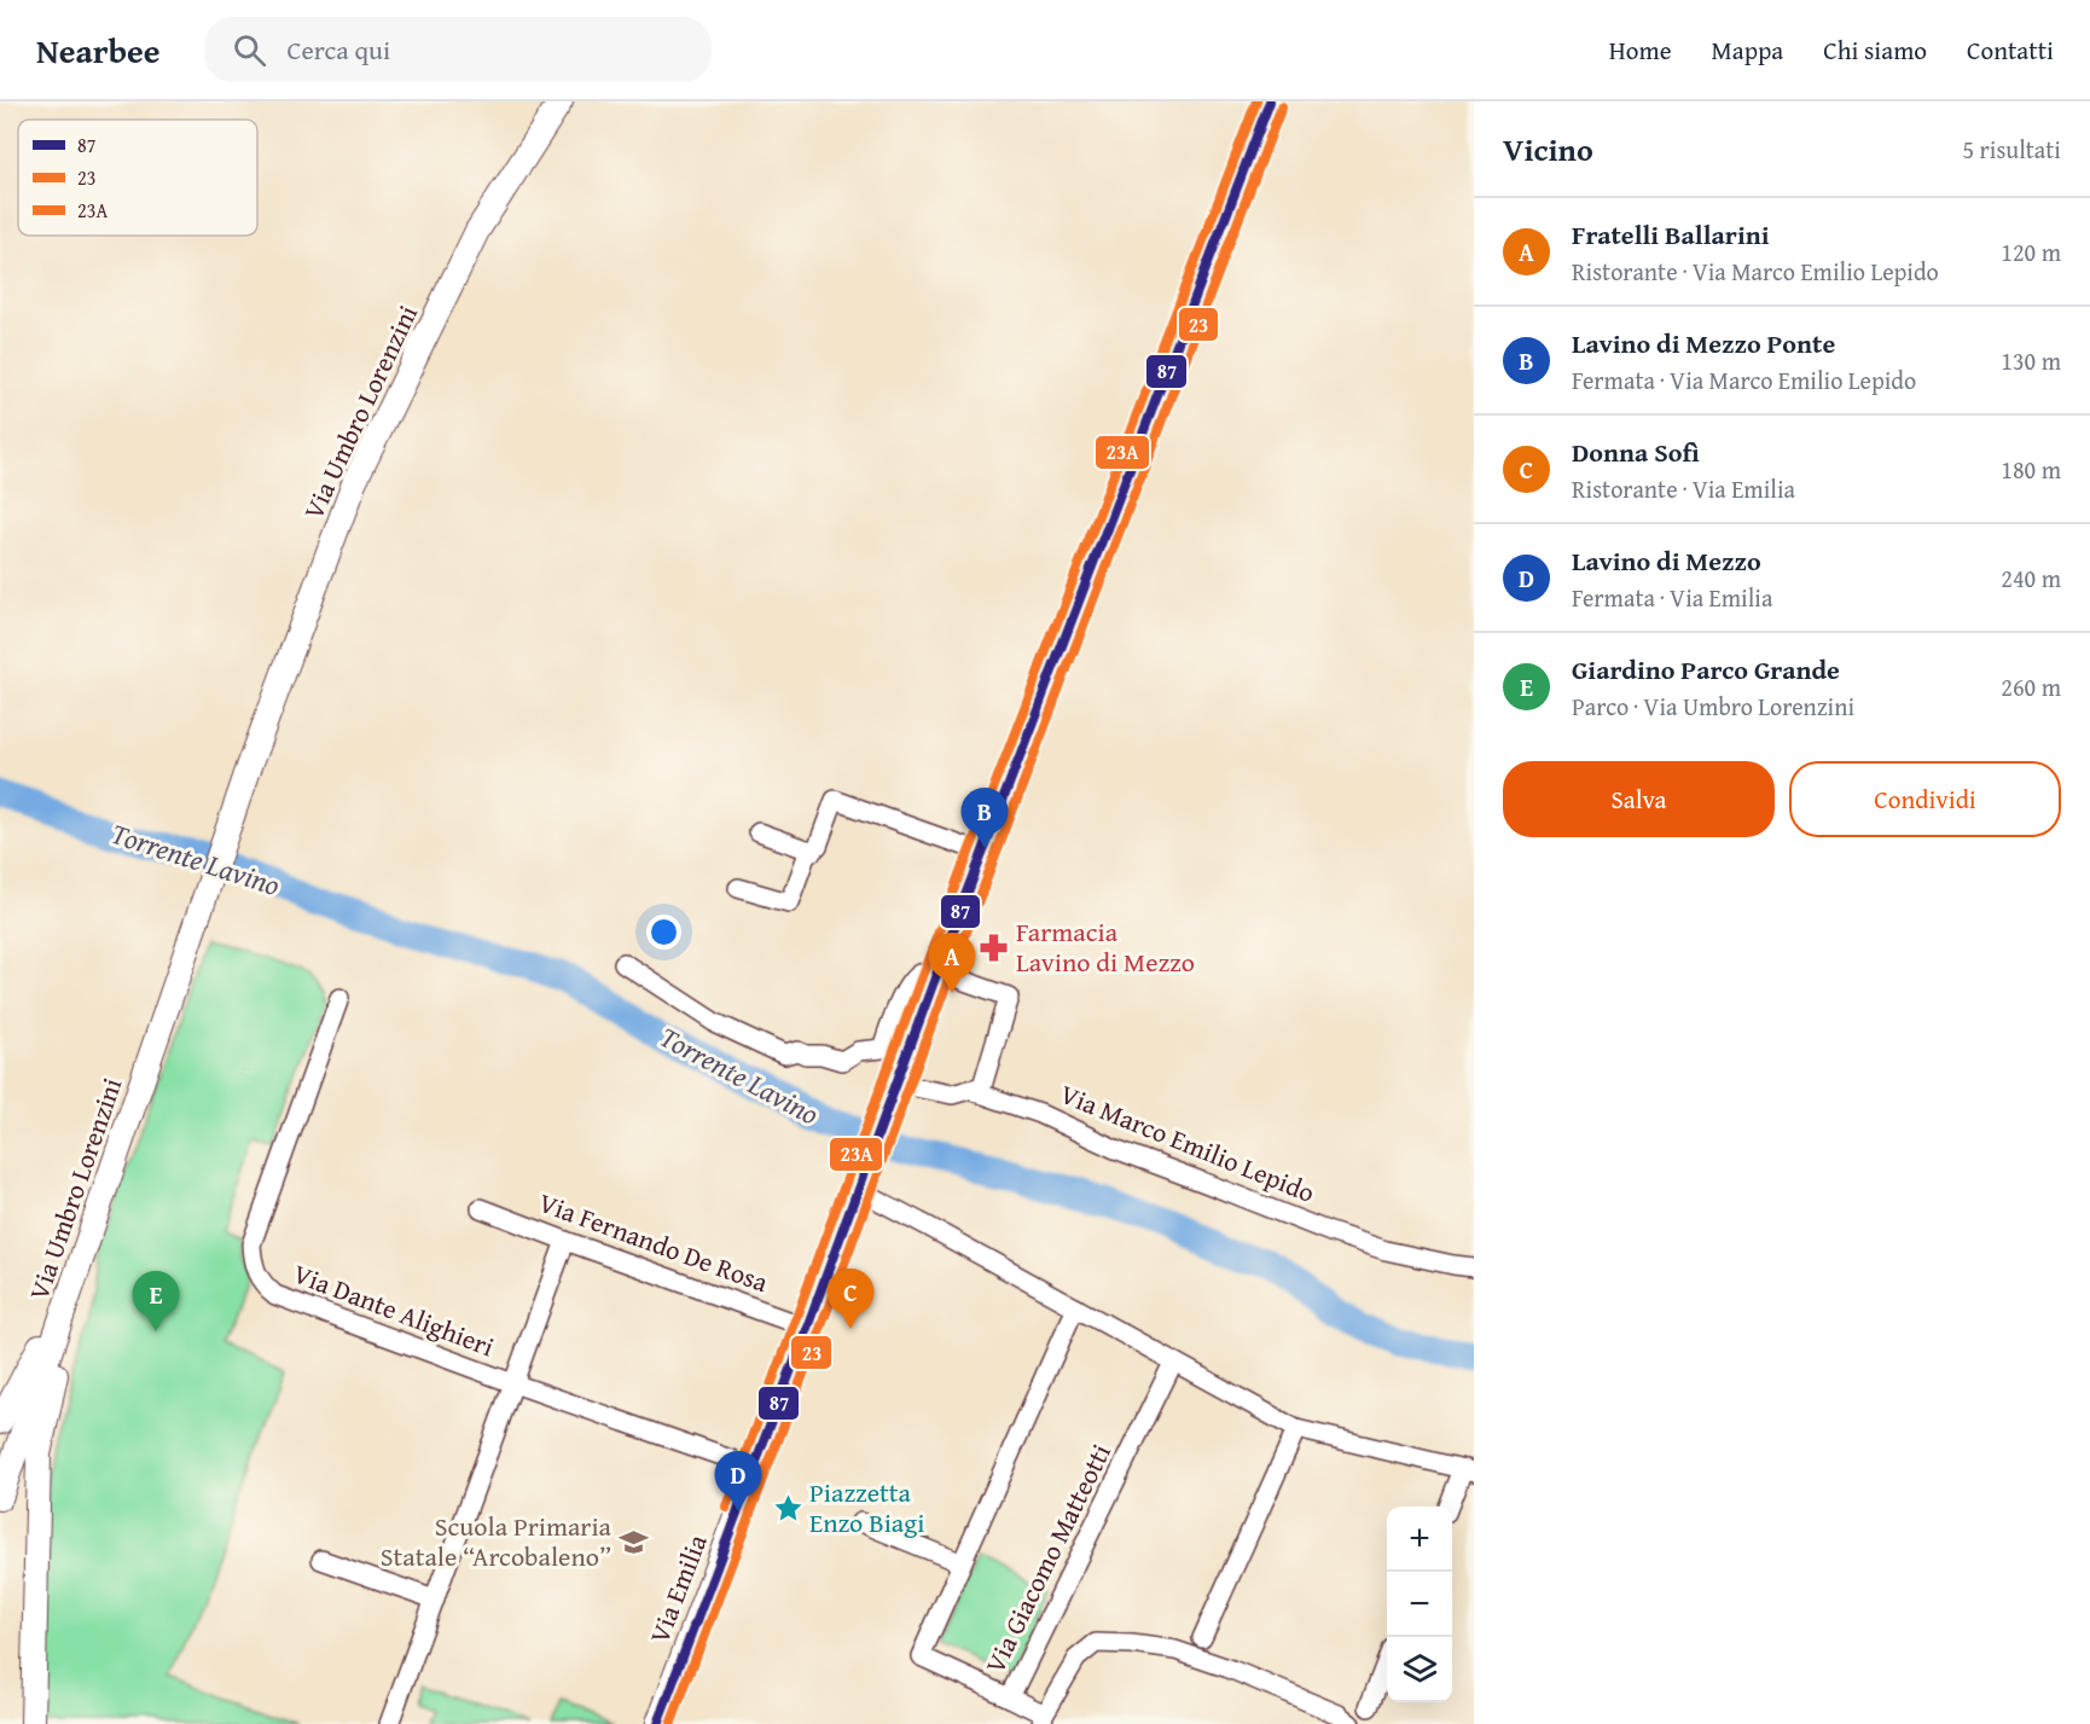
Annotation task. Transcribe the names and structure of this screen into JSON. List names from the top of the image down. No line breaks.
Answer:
{"streets":{"main road":["Via Umbro Lorenzini","Via Emilia"],"street":["Via Marco Emilio Lepido","Via Fernando De Rosa","Via Dante Alighieri","Via Giacomo Matteotti"]},"crossings":[["Via Fernando De Rosa","Via Emilia"],["Via Dante Alighieri","Via Emilia"]],"water":["Torrente Lavino"],"places":{"pharmacy":["Farmacia Lavino di Mezzo"],"place":["Piazzetta Enzo Biagi"],"school or university":["Scuola Primaria Statale “Arcobaleno”"]},"lines":["transit line 87","transit line 23A","transit line 23"],"legend":["87","23","23A"],"page":{"header":"Nearbee","search":"Cerca qui","nav":["Home","Mappa","Chi siamo","Contatti"],"heading":["Vicino","5 risultati"],"list":[{"mark":"A","name":"Fratelli Ballarini","note":"Ristorante · Via Marco Emilio Lepido","value":"120 m"},{"mark":"B","name":"Lavino di Mezzo Ponte","note":"Fermata · Via Marco Emilio Lepido","value":"130 m"},{"mark":"C","name":"Donna Sofì","note":"Ristorante · Via Emilia","value":"180 m"},{"mark":"D","name":"Lavino di Mezzo","note":"Fermata · Via Emilia","value":"240 m"},{"mark":"E","name":"Giardino Parco Grande","note":"Parco · Via Umbro Lorenzini","value":"260 m"}],"buttons":["Salva","Condividi"],"pins":["B","A","C","E","D"],"map_buttons":["+","−"]}}
